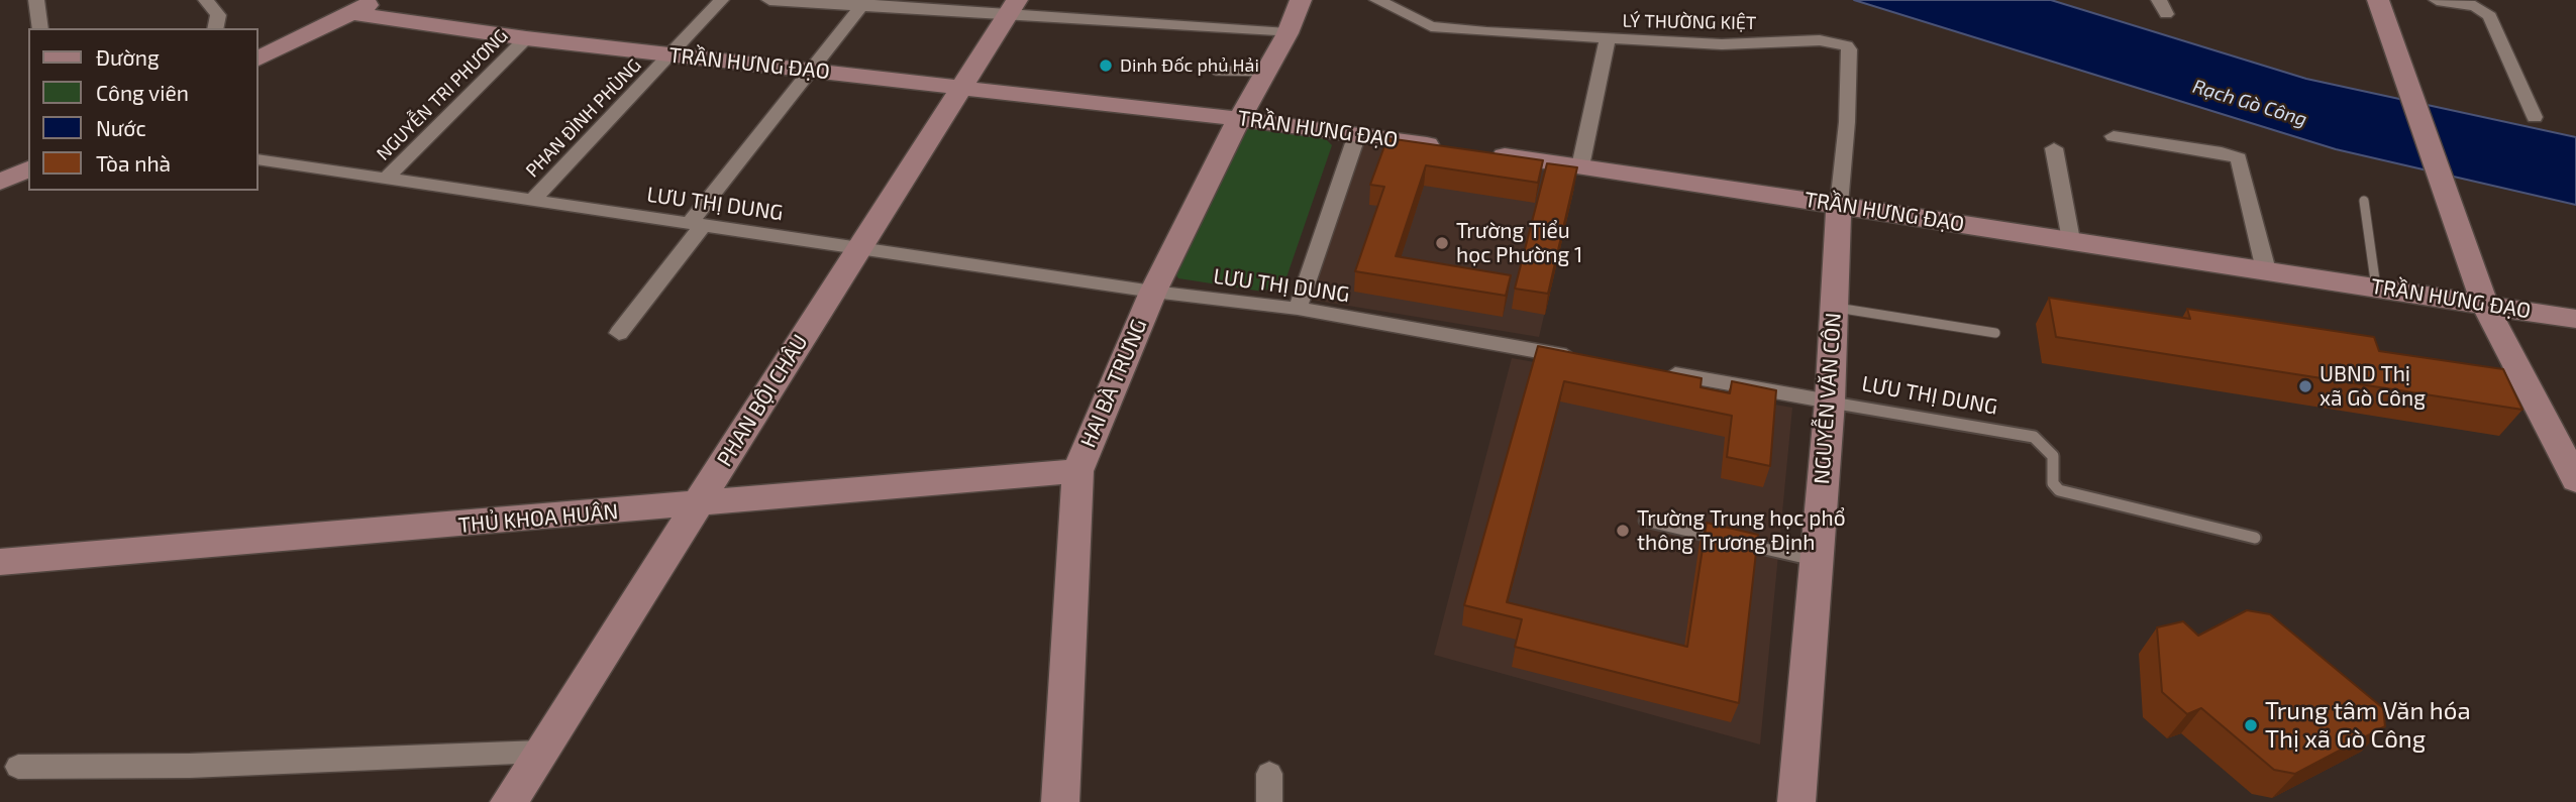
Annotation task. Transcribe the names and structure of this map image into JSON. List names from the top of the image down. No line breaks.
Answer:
{"streets":{"street":["LÝ THƯỜNG KIỆT","TRẦN HƯNG ĐẠO","NGUYỄN TRI PHƯƠNG","PHAN ĐÌNH PHÙNG","LƯU THỊ DUNG","HAI BÀ TRƯNG","NGUYỄN VĂN CÔN","PHAN BỘI CHÂU","THỦ KHOA HUÂN"]},"crossings":[["LÝ THƯỜNG KIỆT","TRẦN HƯNG ĐẠO"],["LÝ THƯỜNG KIỆT","NGUYỄN VĂN CÔN"],["TRẦN HƯNG ĐẠO","NGUYỄN TRI PHƯƠNG"],["TRẦN HƯNG ĐẠO","PHAN ĐÌNH PHÙNG"],["TRẦN HƯNG ĐẠO","HAI BÀ TRƯNG"],["TRẦN HƯNG ĐẠO","NGUYỄN VĂN CÔN"],["TRẦN HƯNG ĐẠO","PHAN BỘI CHÂU"],["NGUYỄN TRI PHƯƠNG","LƯU THỊ DUNG"],["PHAN ĐÌNH PHÙNG","LƯU THỊ DUNG"],["LƯU THỊ DUNG","HAI BÀ TRƯNG"],["LƯU THỊ DUNG","NGUYỄN VĂN CÔN"],["LƯU THỊ DUNG","PHAN BỘI CHÂU"],["HAI BÀ TRƯNG","THỦ KHOA HUÂN"],["PHAN BỘI CHÂU","THỦ KHOA HUÂN"]],"water":["Rạch Gò Công"],"places":["Dinh Đốc phủ Hải","Trường Tiểu học Phường 1","UBND Thị xã Gò Công","Trường Trung học phổ thông Trương Định","Trung tâm Văn hóa Thị xã Gò Công"],"legend":["Đường","Công viên","Nước","Tòa nhà"]}
